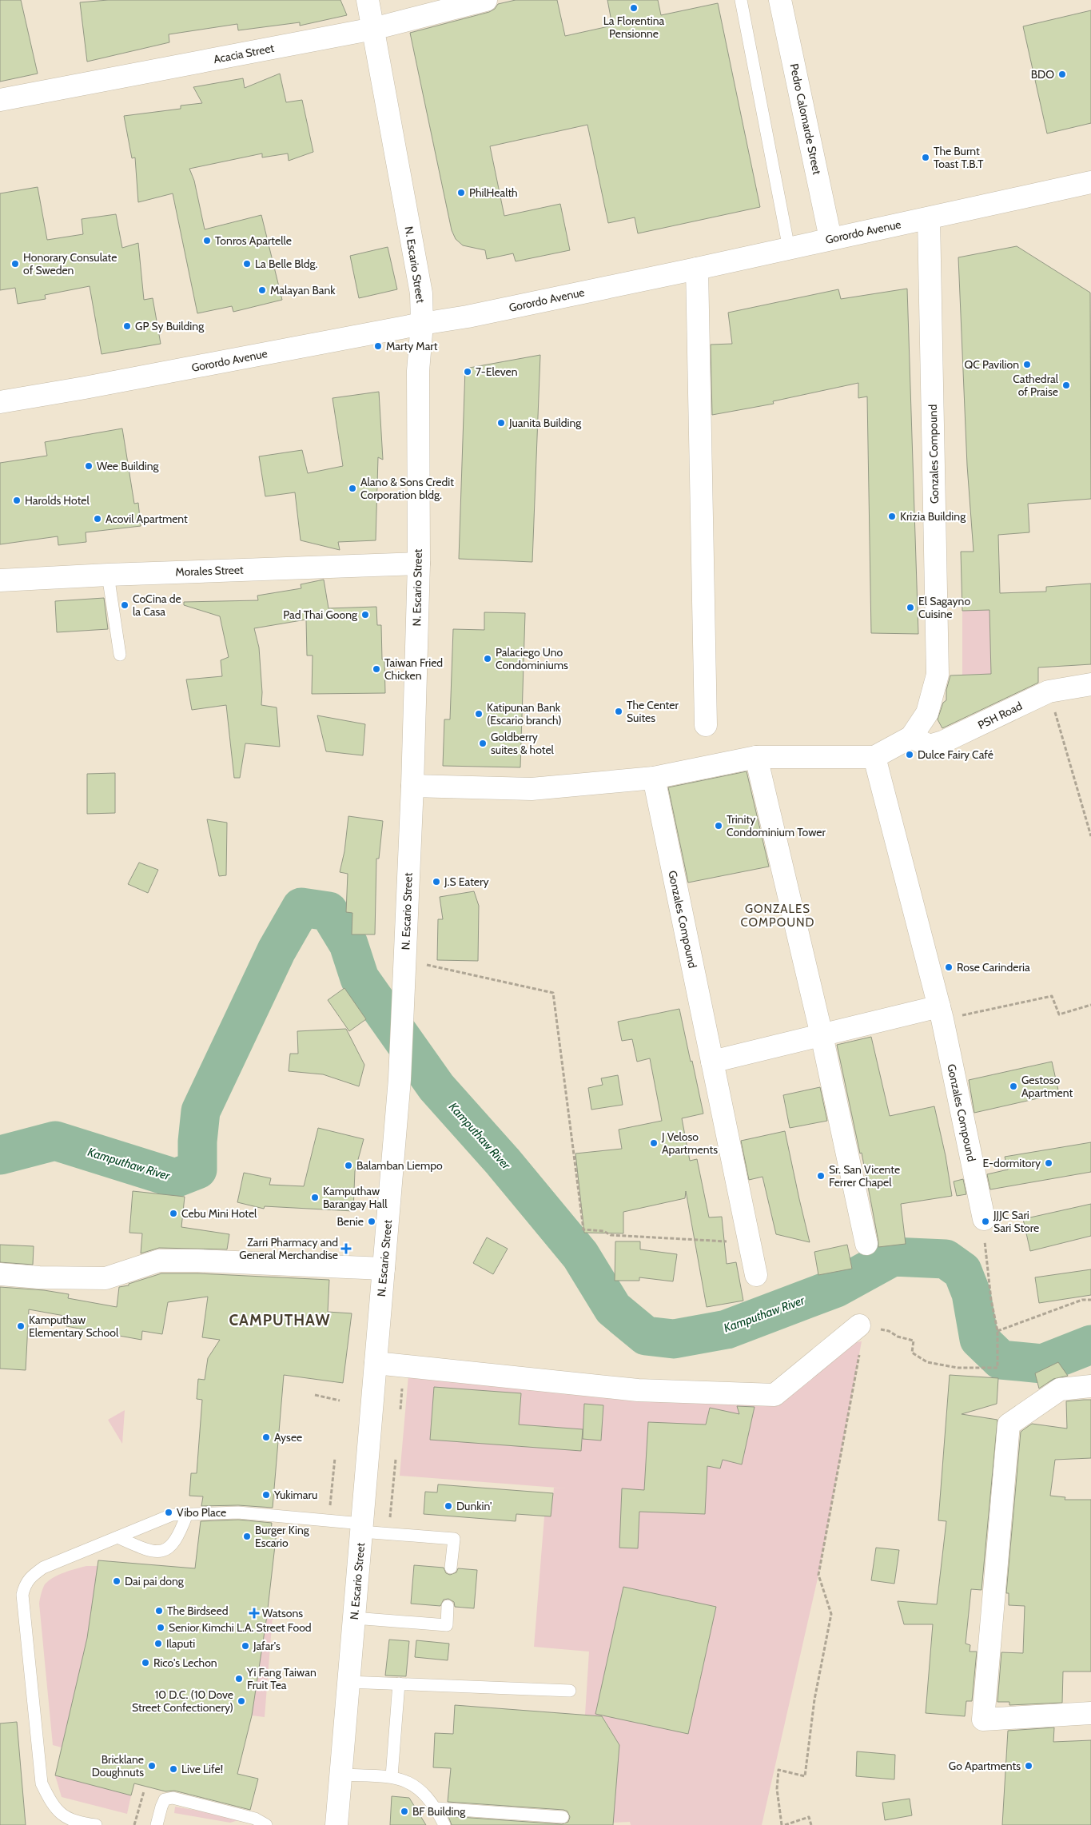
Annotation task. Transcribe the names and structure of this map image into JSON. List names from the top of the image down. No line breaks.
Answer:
{"streets":{"street":["Acacia Street","Pedro Calomarde Street","Gorordo Avenue","N. Escario Street","Gonzales Compound","Morales Street","PSH Road"]},"crossings":[["Acacia Street","N. Escario Street"],["Pedro Calomarde Street","Gorordo Avenue"],["Gorordo Avenue","N. Escario Street"],["Gorordo Avenue","Gonzales Compound"],["N. Escario Street","Gonzales Compound"],["N. Escario Street","Morales Street"],["Gonzales Compound","PSH Road"]],"districts":["GONZALES COMPOUND","CAMPUTHAW"],"water":["Kamputhaw River"],"places":{"other":["La Florentina Pensionne","BDO","The Burnt Toast T.B.T","PhilHealth","Tonros Apartelle","Honorary Consulate of Sweden","La Belle Bldg.","Malayan Bank","GP Sy Building","Marty Mart","QC Pavilion","7-Eleven","Cathedral of Praise","Juanita Building","Wee Building","Alano & Sons Credit Corporation bldg.","Harolds Hotel","Krizia Building","Acovil Apartment","CoCina de la Casa","El Sagayno Cuisine","Pad Thai Goong","Palaciego Uno Condominiums","Taiwan Fried Chicken","The Center Suites","Katipunan Bank (Escario branch)","Goldberry suites & hotel","Dulce Fairy Café","Trinity Condominium Tower","J.S Eatery","Rose Carinderia","Gestoso Apartment","J Veloso Apartments","E-dormitory","Balamban Liempo","Sr. San Vicente Ferrer Chapel","Kamputhaw Barangay Hall","Cebu Mini Hotel","Benie","JJJC Sari Sari Store","Kamputhaw Elementary School","Aysee","Yukimaru","Dunkin'","Vibo Place","Burger King Escario","Dai pai dong","The Birdseed","Senior Kimchi L.A. Street Food","Ilaputi","Jafar's","Rico's Lechon","Yi Fang Taiwan Fruit Tea","10 D.C. (10 Dove Street Confectionery)","Bricklane Doughnuts","Go Apartments","Live Life!","BF Building"],"health":["Zarri Pharmacy and General Merchandise","Watsons"]}}
